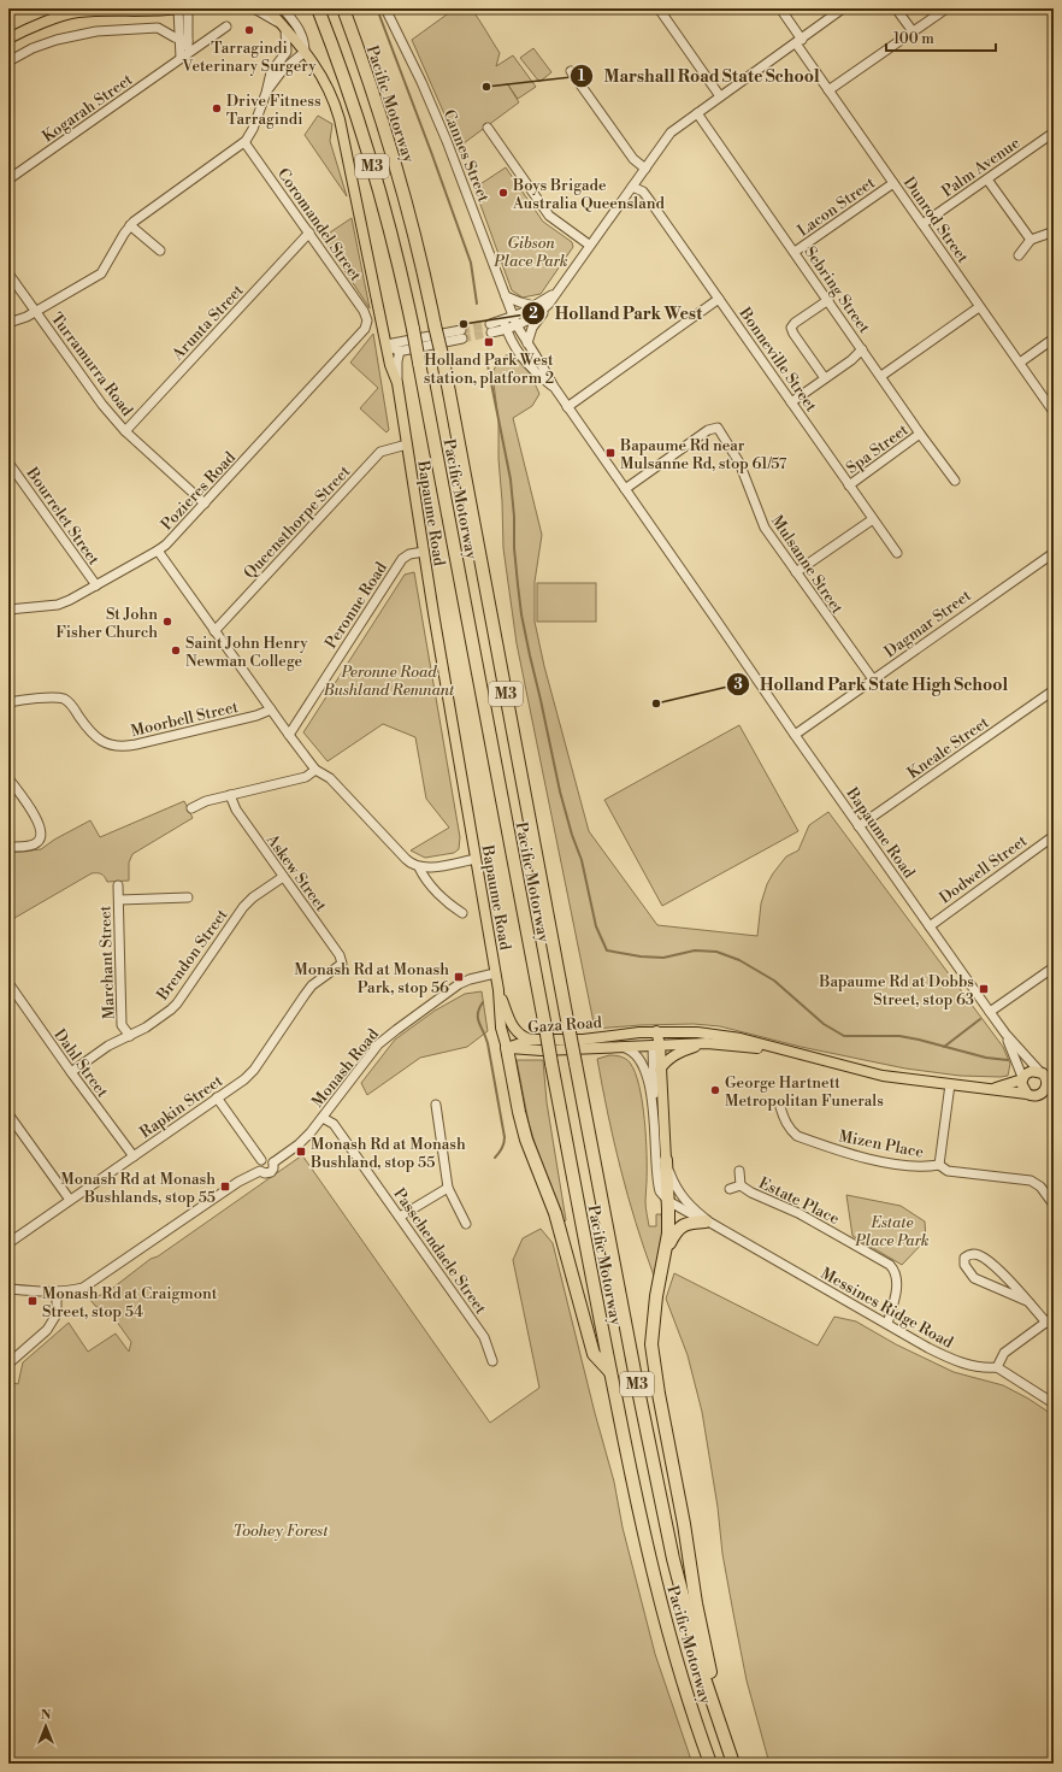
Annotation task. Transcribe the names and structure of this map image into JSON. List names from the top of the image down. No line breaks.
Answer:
{"streets":{"highway":["Pacific Motorway","M3"],"main road":["Bapaume Road","Gaza Road","Messines Ridge Road"],"street":["Kogarah Street","Cannes Street","Palm Avenue","Lacon Street","Dunrod Street","Coromandel Street","Sebring Street","Arunta Street","Bonneville Street","Turramurra Road","Spa Street","Pozieres Road","Bourrelet Street","Queensthorpe Street","Mulsanne Street","Peronne Road","Dagmar Street","Moorbell Street","Kneale Street","Dodwell Street","Askew Street","Brendon Street","Marchant Street","Dahl Street","Monash Road","Rapkin Street","Mizen Place","Estate Place","Passchendaele Street"]},"crossings":[["Cannes Street","Bapaume Road"],["Palm Avenue","Dunrod Street"],["Lacon Street","Dunrod Street"],["Lacon Street","Sebring Street"],["Coromandel Street","Arunta Street"],["Coromandel Street","Pozieres Road"],["Sebring Street","Spa Street"],["Arunta Street","Turramurra Road"],["Bonneville Street","Spa Street"],["Turramurra Road","Pozieres Road"],["Pozieres Road","Bourrelet Street"],["Bapaume Road","Queensthorpe Street"],["Bapaume Road","Mulsanne Street"],["Bapaume Road","Peronne Road"],["Bapaume Road","Dagmar Street"],["Bapaume Road","Kneale Street"],["Bapaume Road","Dodwell Street"],["Bapaume Road","Gaza Road"],["Bapaume Road","Monash Road"],["Mulsanne Street","Dagmar Street"],["Askew Street","Brendon Street"],["Askew Street","Rapkin Street"],["Brendon Street","Marchant Street"],["Brendon Street","Dahl Street"],["Gaza Road","Messines Ridge Road"],["Dahl Street","Rapkin Street"],["Monash Road","Passchendaele Street"],["Estate Place","Messines Ridge Road"]],"parks":["Gibson Place Park","Peronne Road Bushland Remnant","Estate Place Park","Toohey Forest"],"places":{"other":["Tarragindi Veterinary Surgery","Marshall Road State School","Drive Fitness Tarragindi","Boys Brigade Australia Queensland","Holland Park West","St John Fisher Church","Saint John Henry Newman College","Holland Park State High School","George Hartnett Metropolitan Funerals"],"transit":["Holland Park West station, platform 2","Bapaume Rd near Mulsanne Rd, stop 61/57","Monash Rd at Monash Park, stop 56","Bapaume Rd at Dobbs Street, stop 63","Monash Rd at Monash Bushland, stop 55","Monash Rd at Monash Bushlands, stop 55","Monash Rd at Craigmont Street, stop 54"]},"scale_bar":"100 m","north":"top"}
